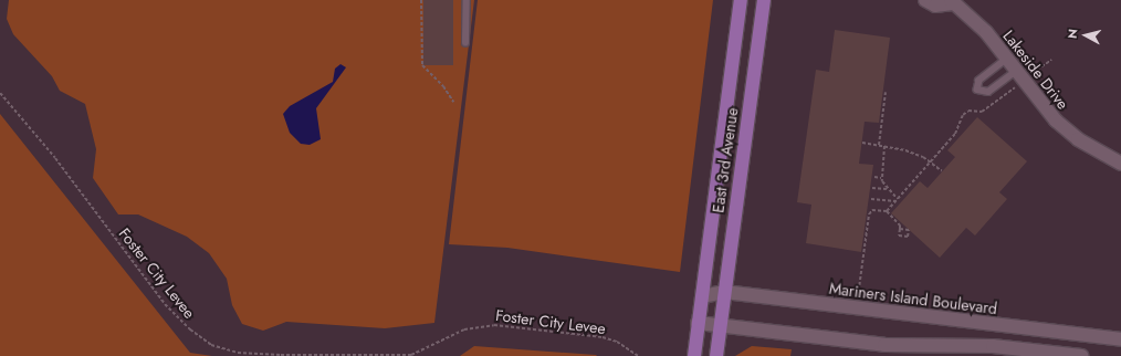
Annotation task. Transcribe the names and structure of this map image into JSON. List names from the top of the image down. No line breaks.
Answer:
{"streets":{"main road":["Lakeside Drive","East 3rd Avenue","Mariners Island Boulevard"],"path":["Foster City Levee"]},"crossings":[["East 3rd Avenue","Mariners Island Boulevard"]],"north":"left"}
